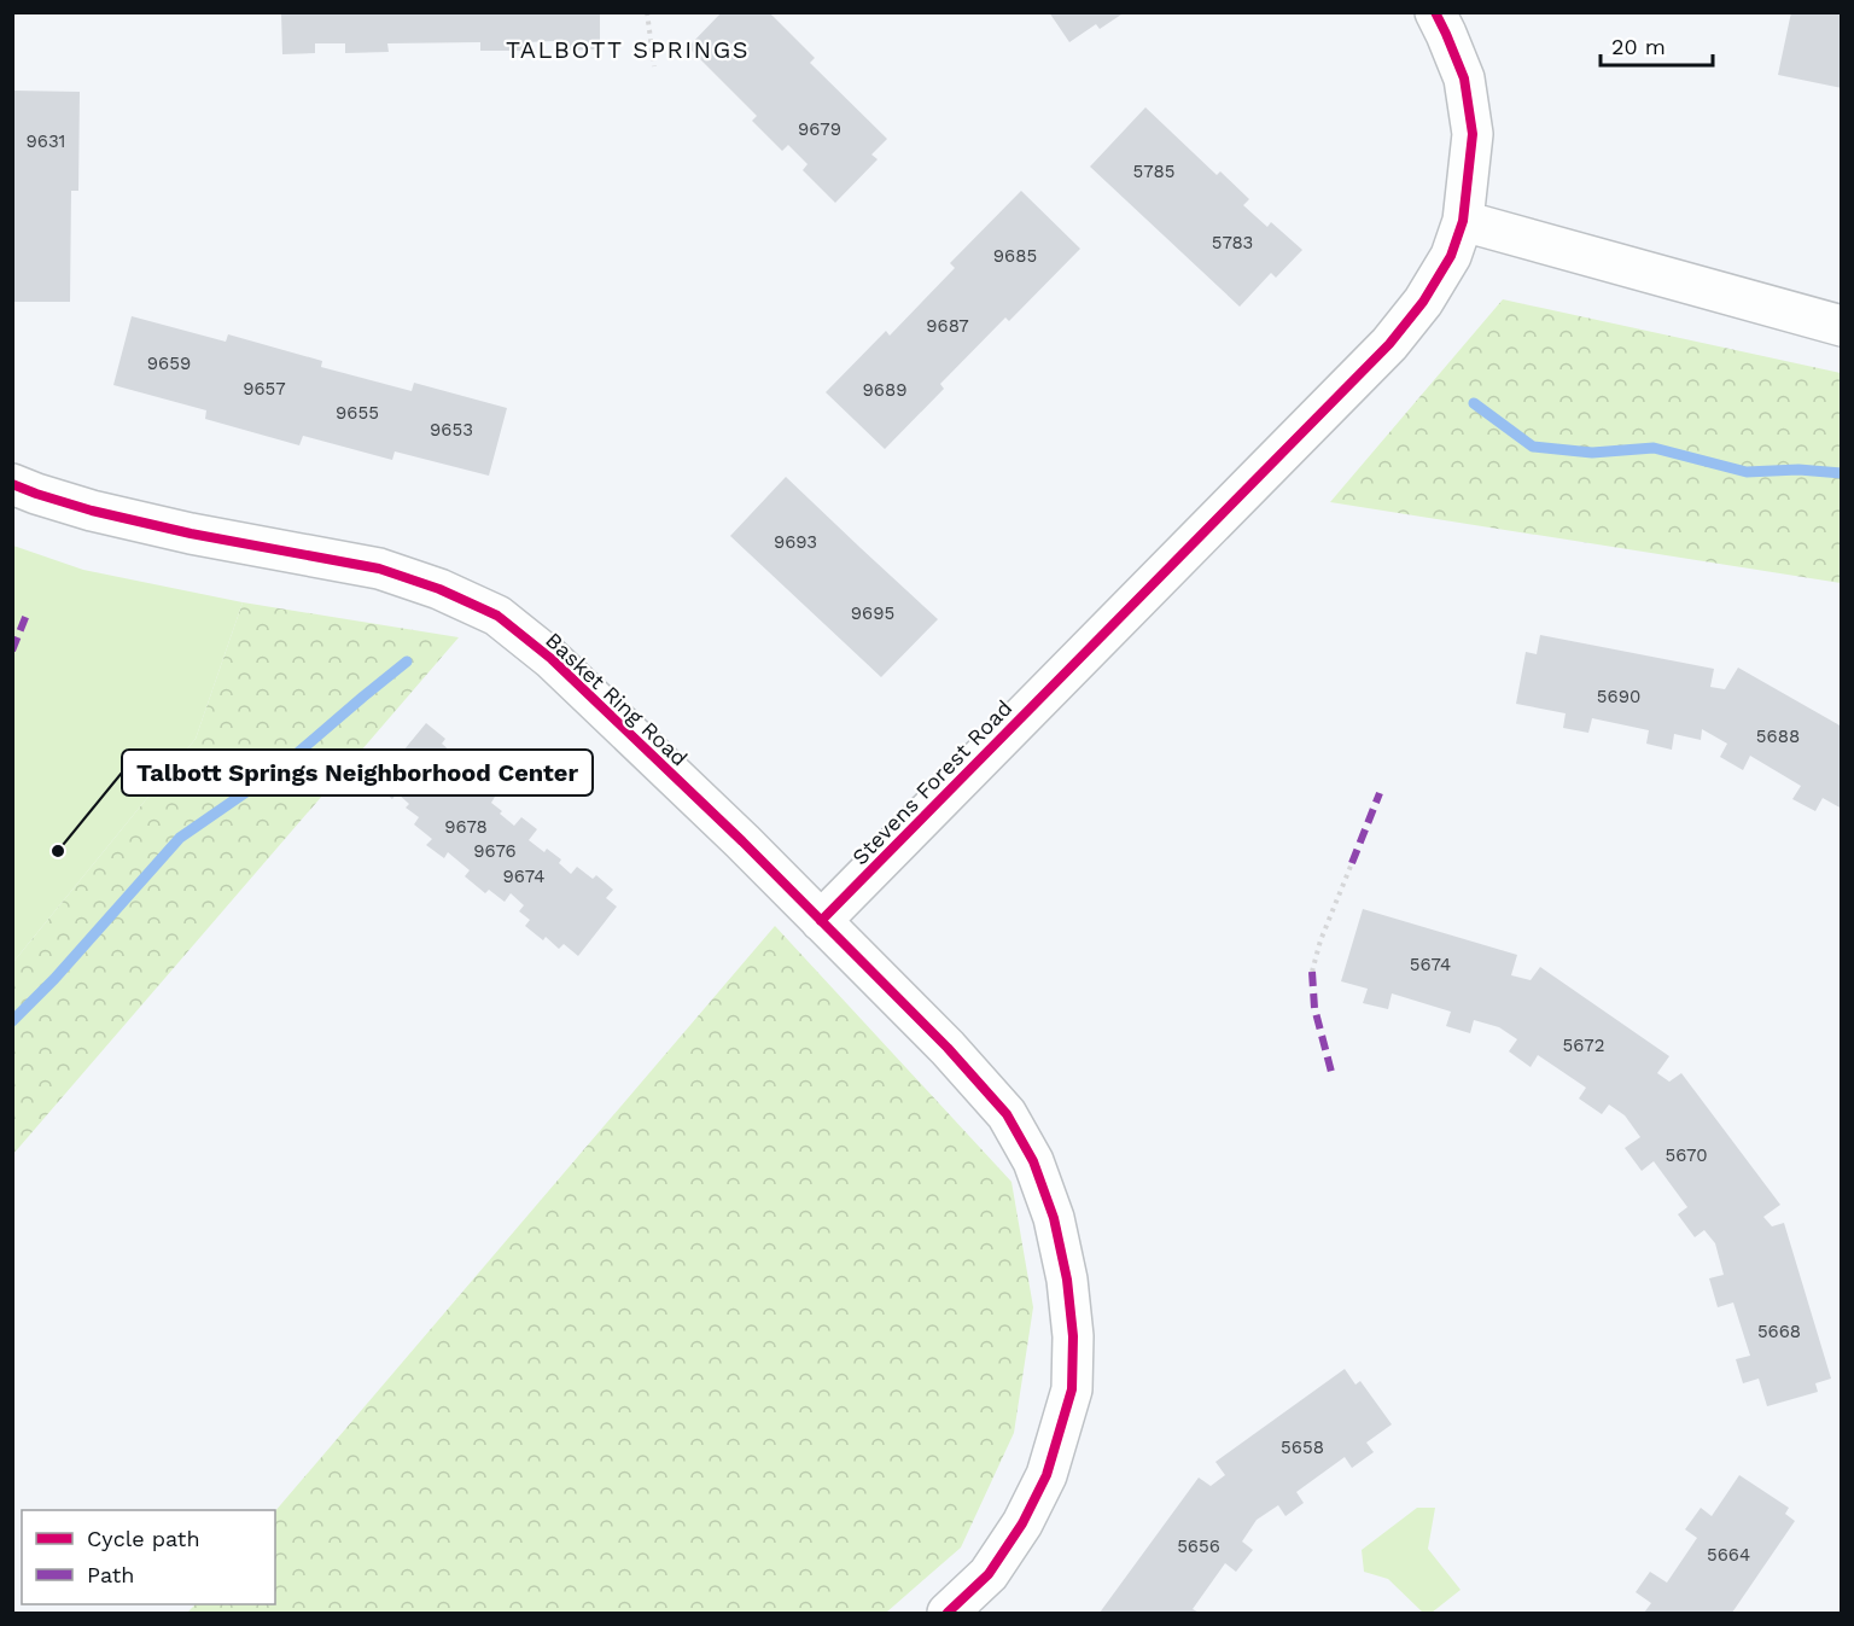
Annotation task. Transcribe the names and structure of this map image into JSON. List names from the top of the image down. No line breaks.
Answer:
{"streets":{"street":["Basket Ring Road","Stevens Forest Road"]},"crossings":[["Basket Ring Road","Stevens Forest Road"]],"districts":["TALBOTT SPRINGS"],"places":["Talbott Springs Neighborhood Center"],"house_numbers":["9679","9631","5785","5783","9685","9687","9659","9657","9689","9655","9653","9693","9695","5690","5688","9678","9676","9674","5674","5672","5670","5668","5658","5656","5664"],"legend":["Cycle path","Path"],"scale_bar":"20 m"}
